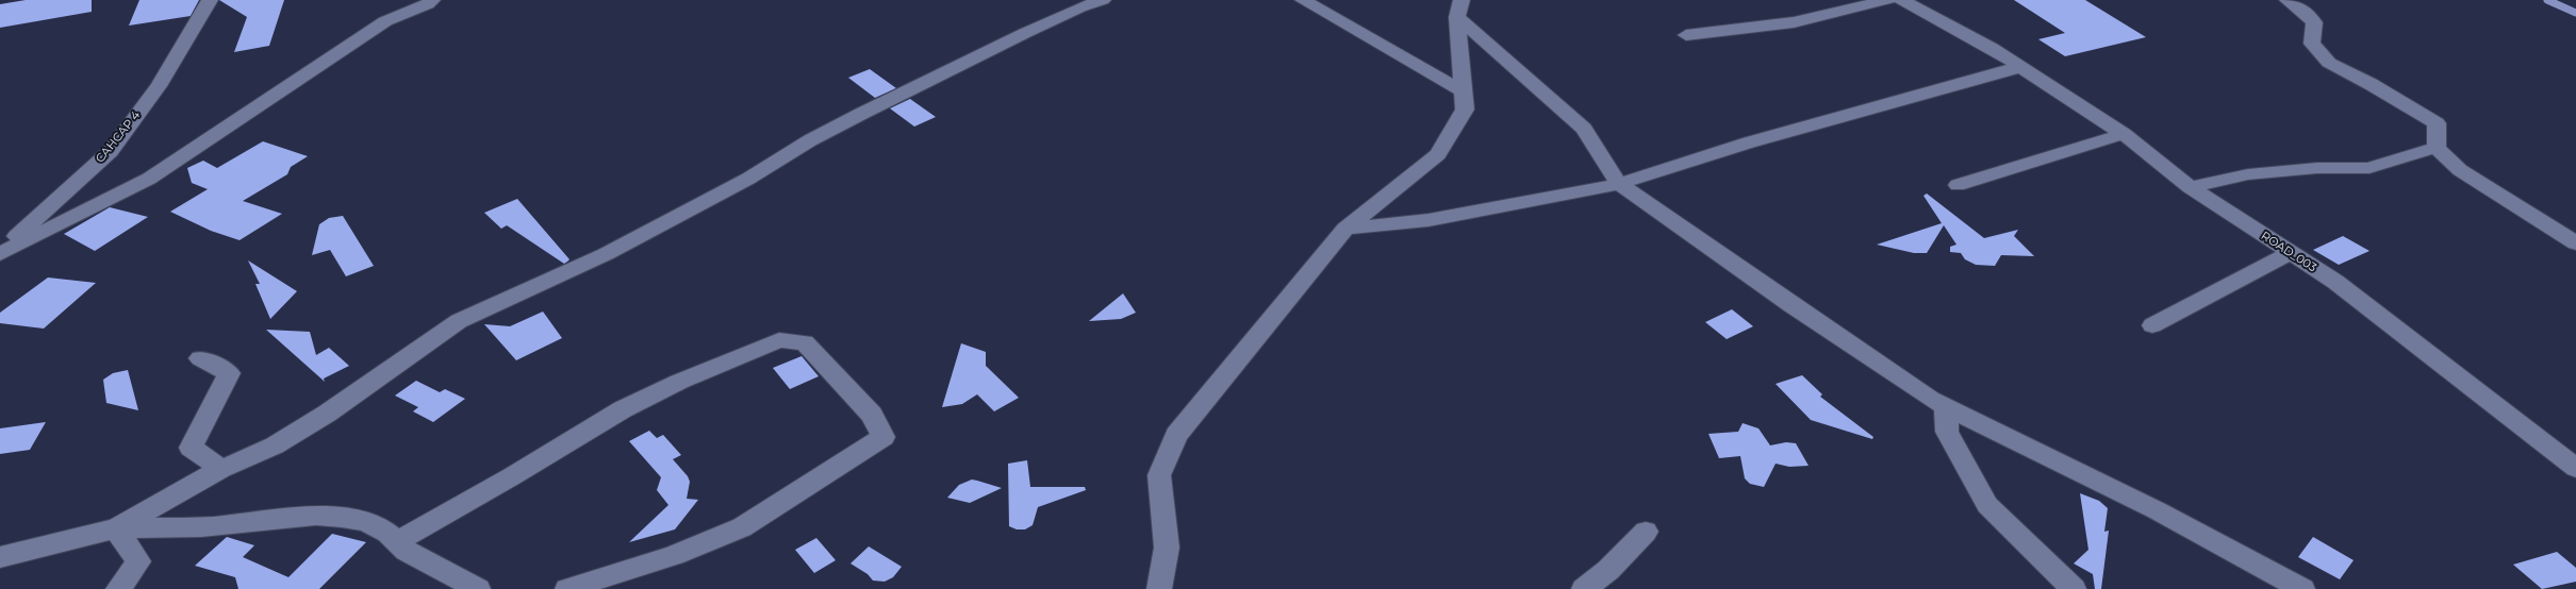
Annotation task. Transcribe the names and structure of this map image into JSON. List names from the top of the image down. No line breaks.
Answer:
{"streets":{"street":["САНСАР 4","ROAD_003"]}}
